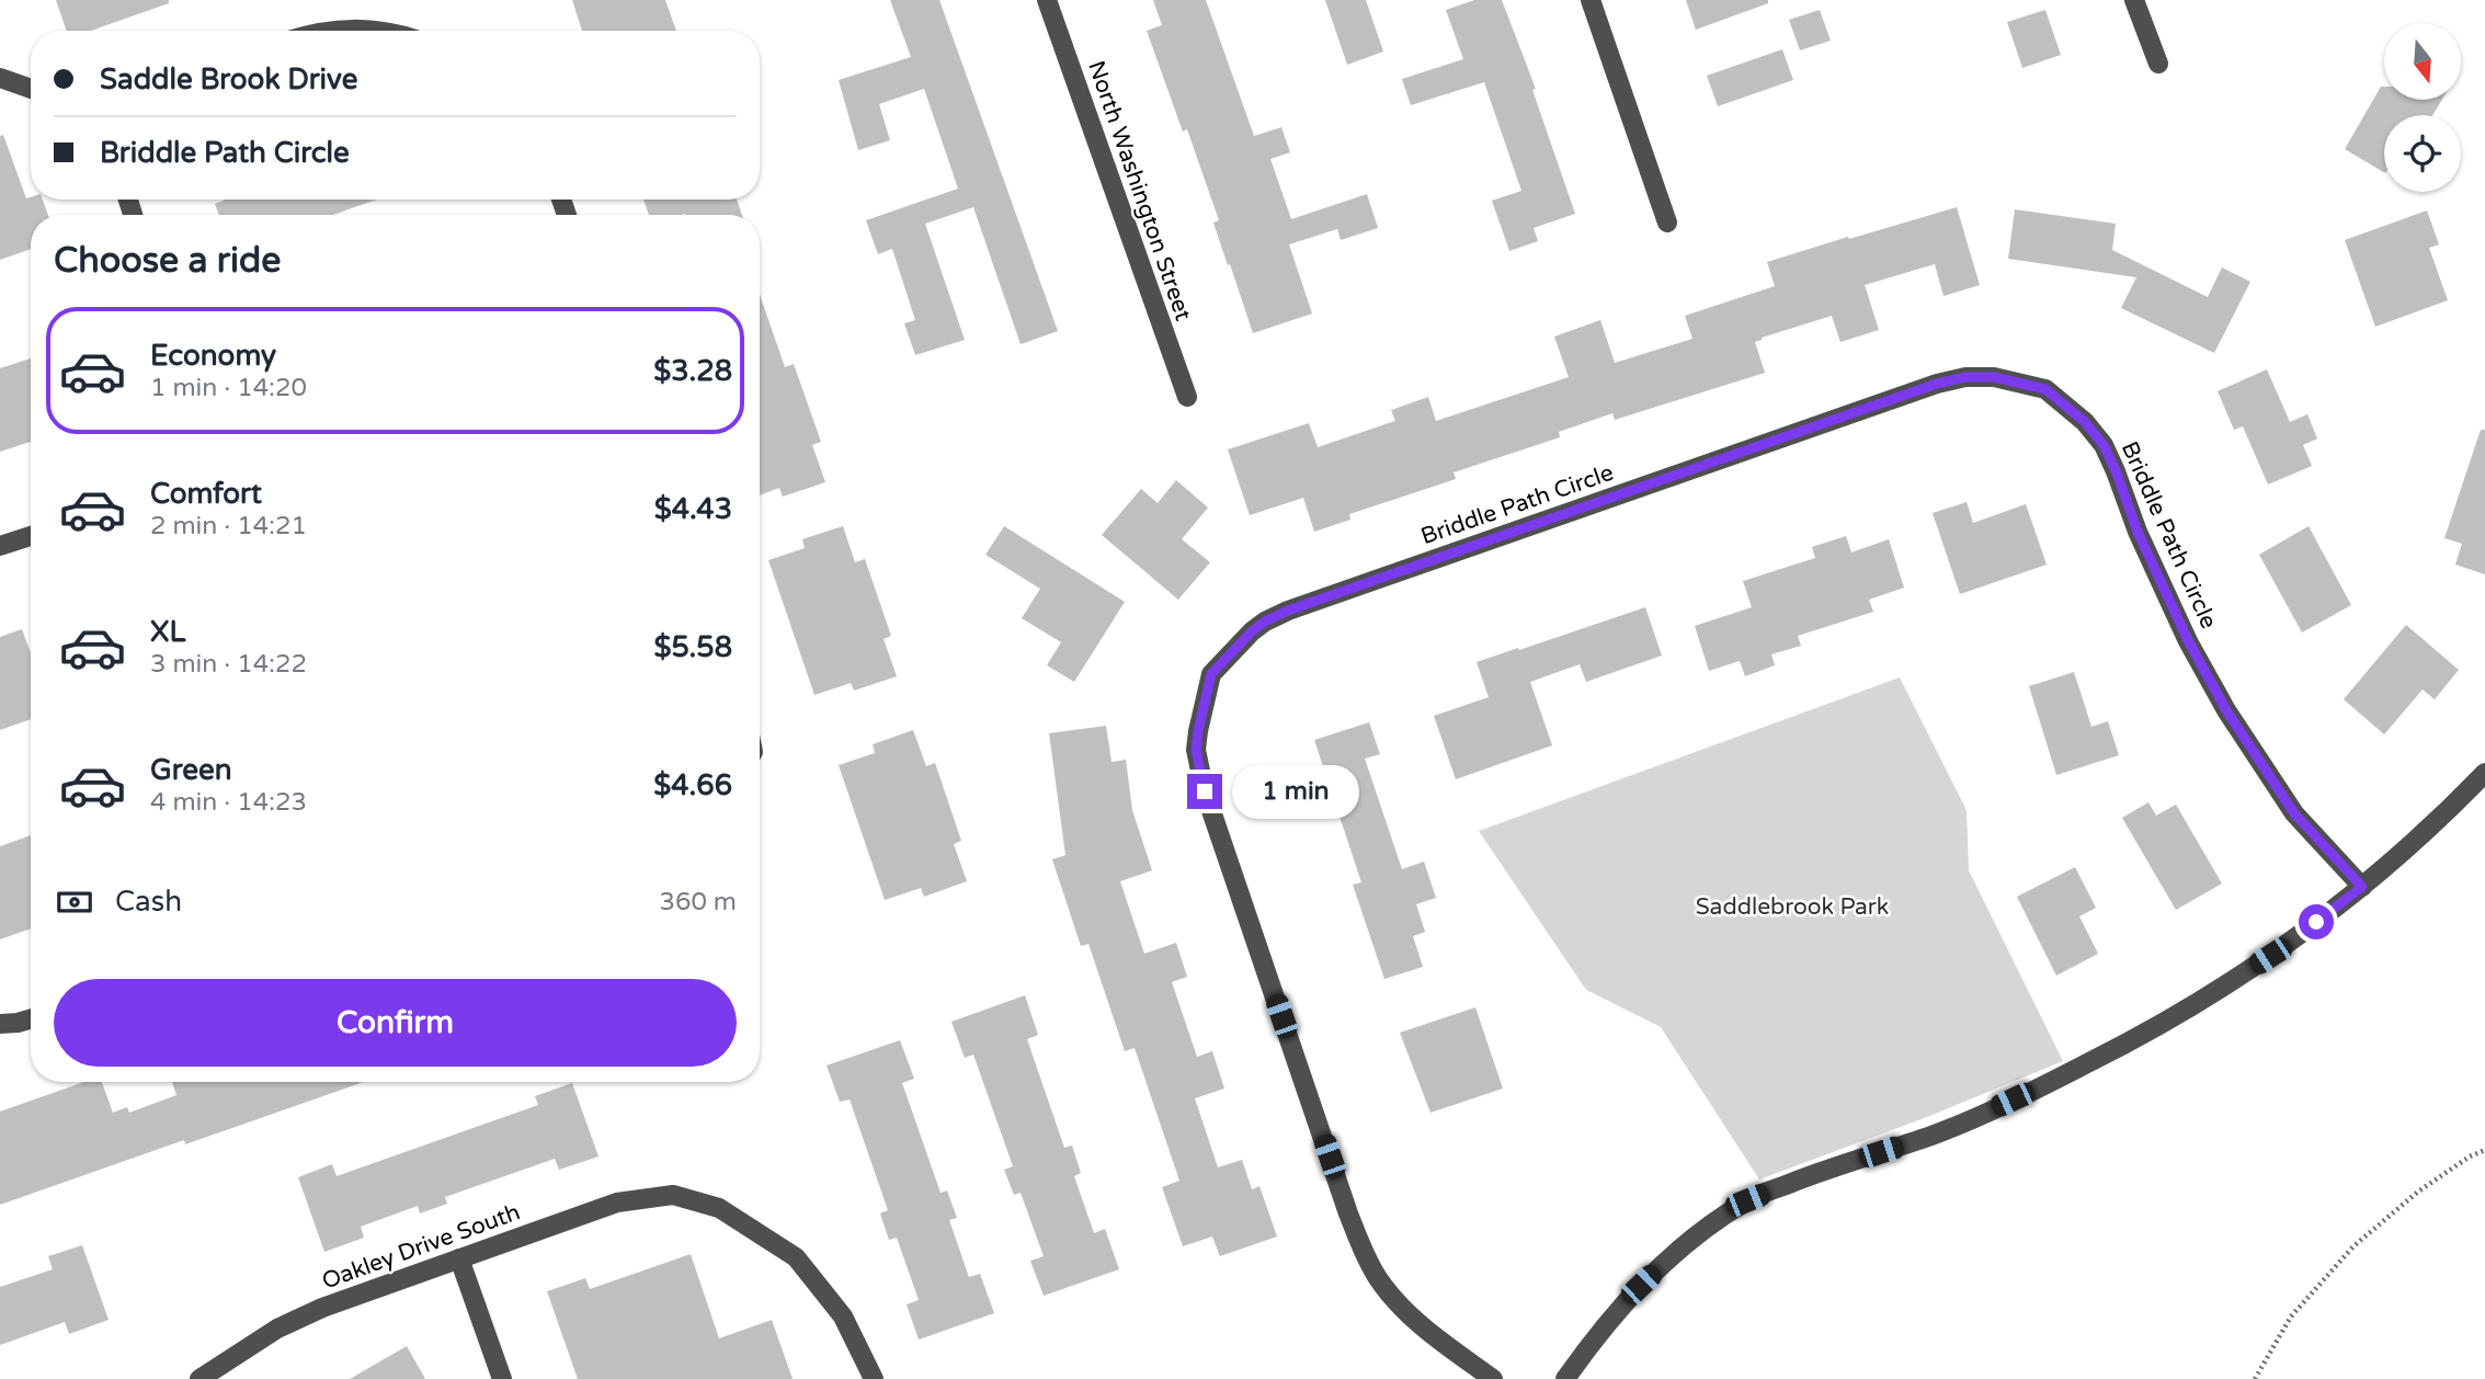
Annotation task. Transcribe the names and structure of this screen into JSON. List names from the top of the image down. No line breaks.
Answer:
{"streets":{"street":["North Washington Street","Briddle Path Circle","Oakley Drive South"]},"parks":["Saddlebrook Park"],"north":"bottom","page":{"banner":["Saddle Brook Drive","Briddle Path Circle"],"heading":"Choose a ride","list":[{"name":"Economy","note":"1 min · 14:20","value":"$3.28"},{"name":"Comfort","note":"2 min · 14:21","value":"$4.43"},{"name":"XL","note":"3 min · 14:22","value":"$5.58"},{"name":"Green","note":"4 min · 14:23","value":"$4.66"}],"bubble":"1 min","pay":["Cash","360 m"],"buttons":"Confirm"}}
